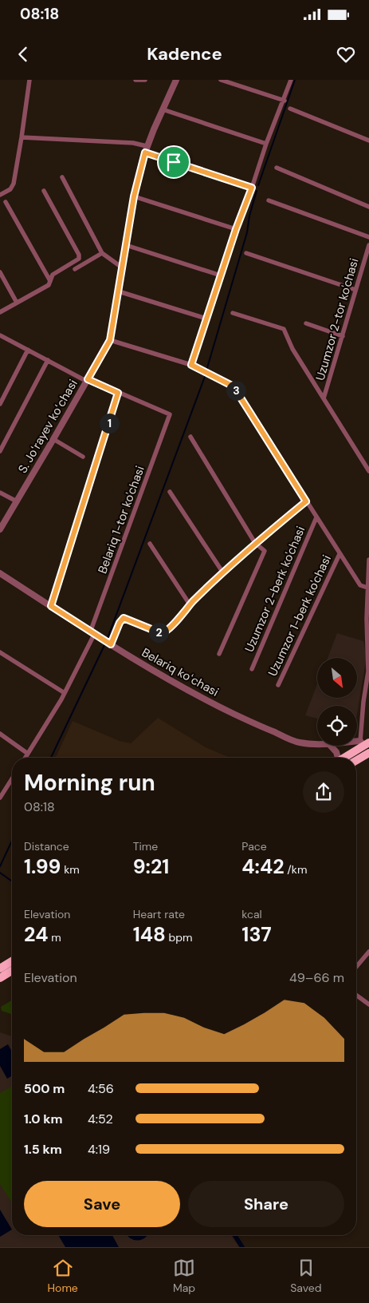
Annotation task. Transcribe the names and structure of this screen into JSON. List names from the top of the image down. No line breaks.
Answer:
{"streets":{"street":["Uzumzor 2-tor ko'chasi","S. Joʻrayev koʻchasi","Belariq 1-tor ko'chasi","Uzumzor 2-berk ko'chasi","Uzumzor 1-berk ko'chasi","Belariq koʻchasi"]},"crossings":[["Belariq 1-tor ko'chasi","Belariq koʻchasi"]],"north":"bottom right","page":{"status":"08:18","header":"Kadence","pins":["3","1","2"],"heading":["Morning run","08:18"],"stats":[["Distance","1.99 km"],["Time","9:21"],["Pace","4:42 /km"],["Elevation","24 m"],["Heart rate","148 bpm"],["kcal","137"]],"chart":["Elevation","49–66 m"],"list":[{"name":"500 m","note":"4:56"},{"name":"1.0 km","note":"4:52"},{"name":"1.5 km","note":"4:19"}],"buttons":["Save","Share"],"tabs":["Home","Map","Saved"]}}
